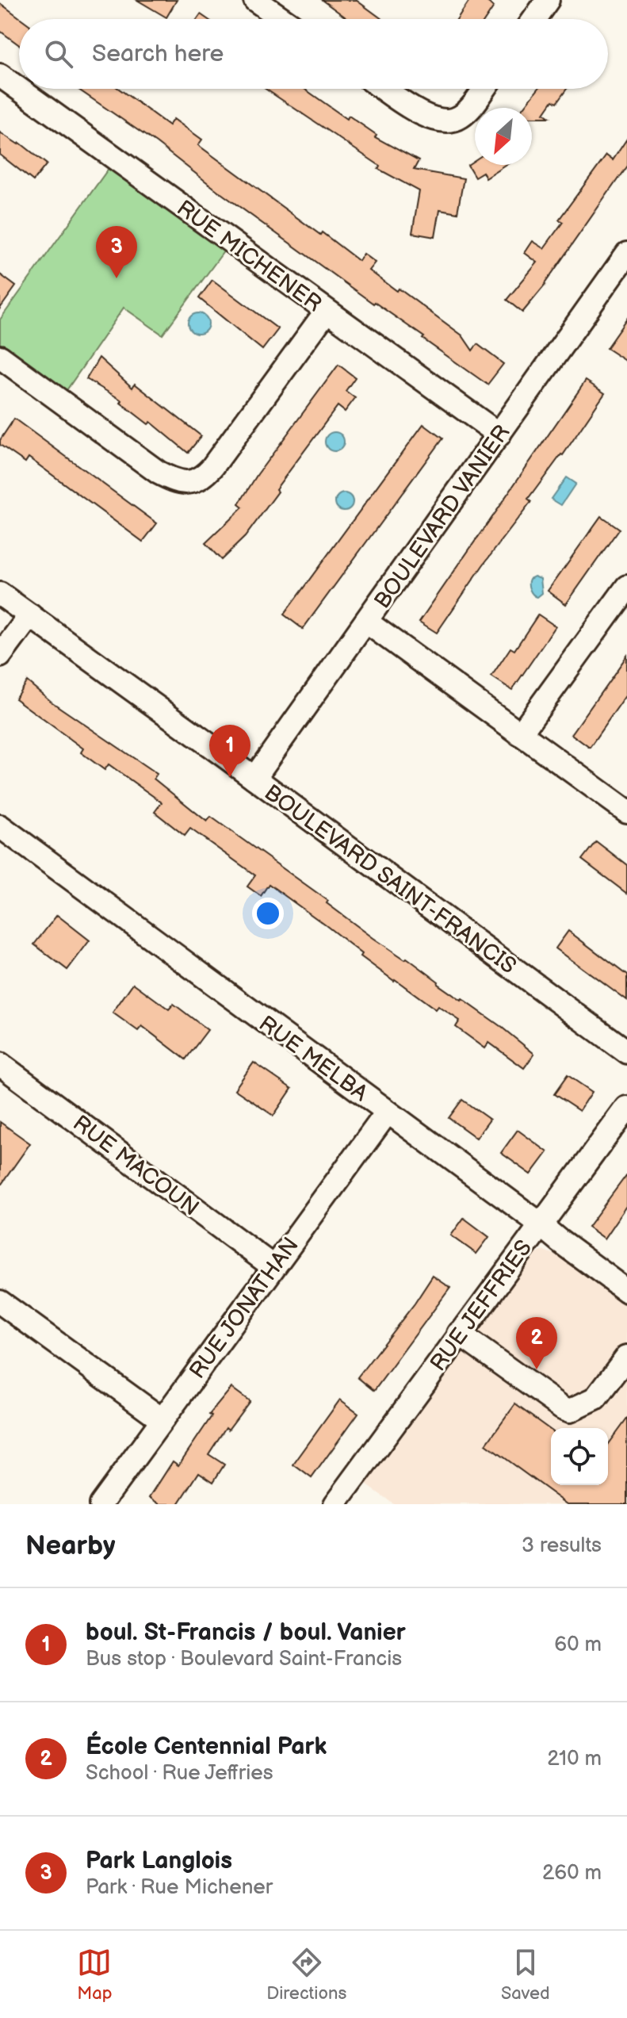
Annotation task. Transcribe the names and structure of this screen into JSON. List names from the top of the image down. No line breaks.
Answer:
{"streets":{"street":["RUE MICHENER","BOULEVARD VANIER","BOULEVARD SAINT-FRANCIS","RUE MELBA","RUE MACOUN","RUE JEFFRIES","RUE JONATHAN"]},"crossings":[["RUE MICHENER","BOULEVARD VANIER"],["BOULEVARD VANIER","BOULEVARD SAINT-FRANCIS"],["RUE MELBA","RUE JEFFRIES"],["RUE MELBA","RUE JONATHAN"],["RUE MACOUN","RUE JONATHAN"]],"north":"bottom left","page":{"search":"Search here","pins":["3","1","2"],"heading":["Nearby","3 results"],"list":[{"mark":"1","name":"boul. St-Francis / boul. Vanier","note":"Bus stop · Boulevard Saint-Francis","value":"60 m"},{"mark":"2","name":"École Centennial Park","note":"School · Rue Jeffries","value":"210 m"},{"mark":"3","name":"Park Langlois","note":"Park · Rue Michener","value":"260 m"}],"nav":["Map","Directions","Saved"]}}
